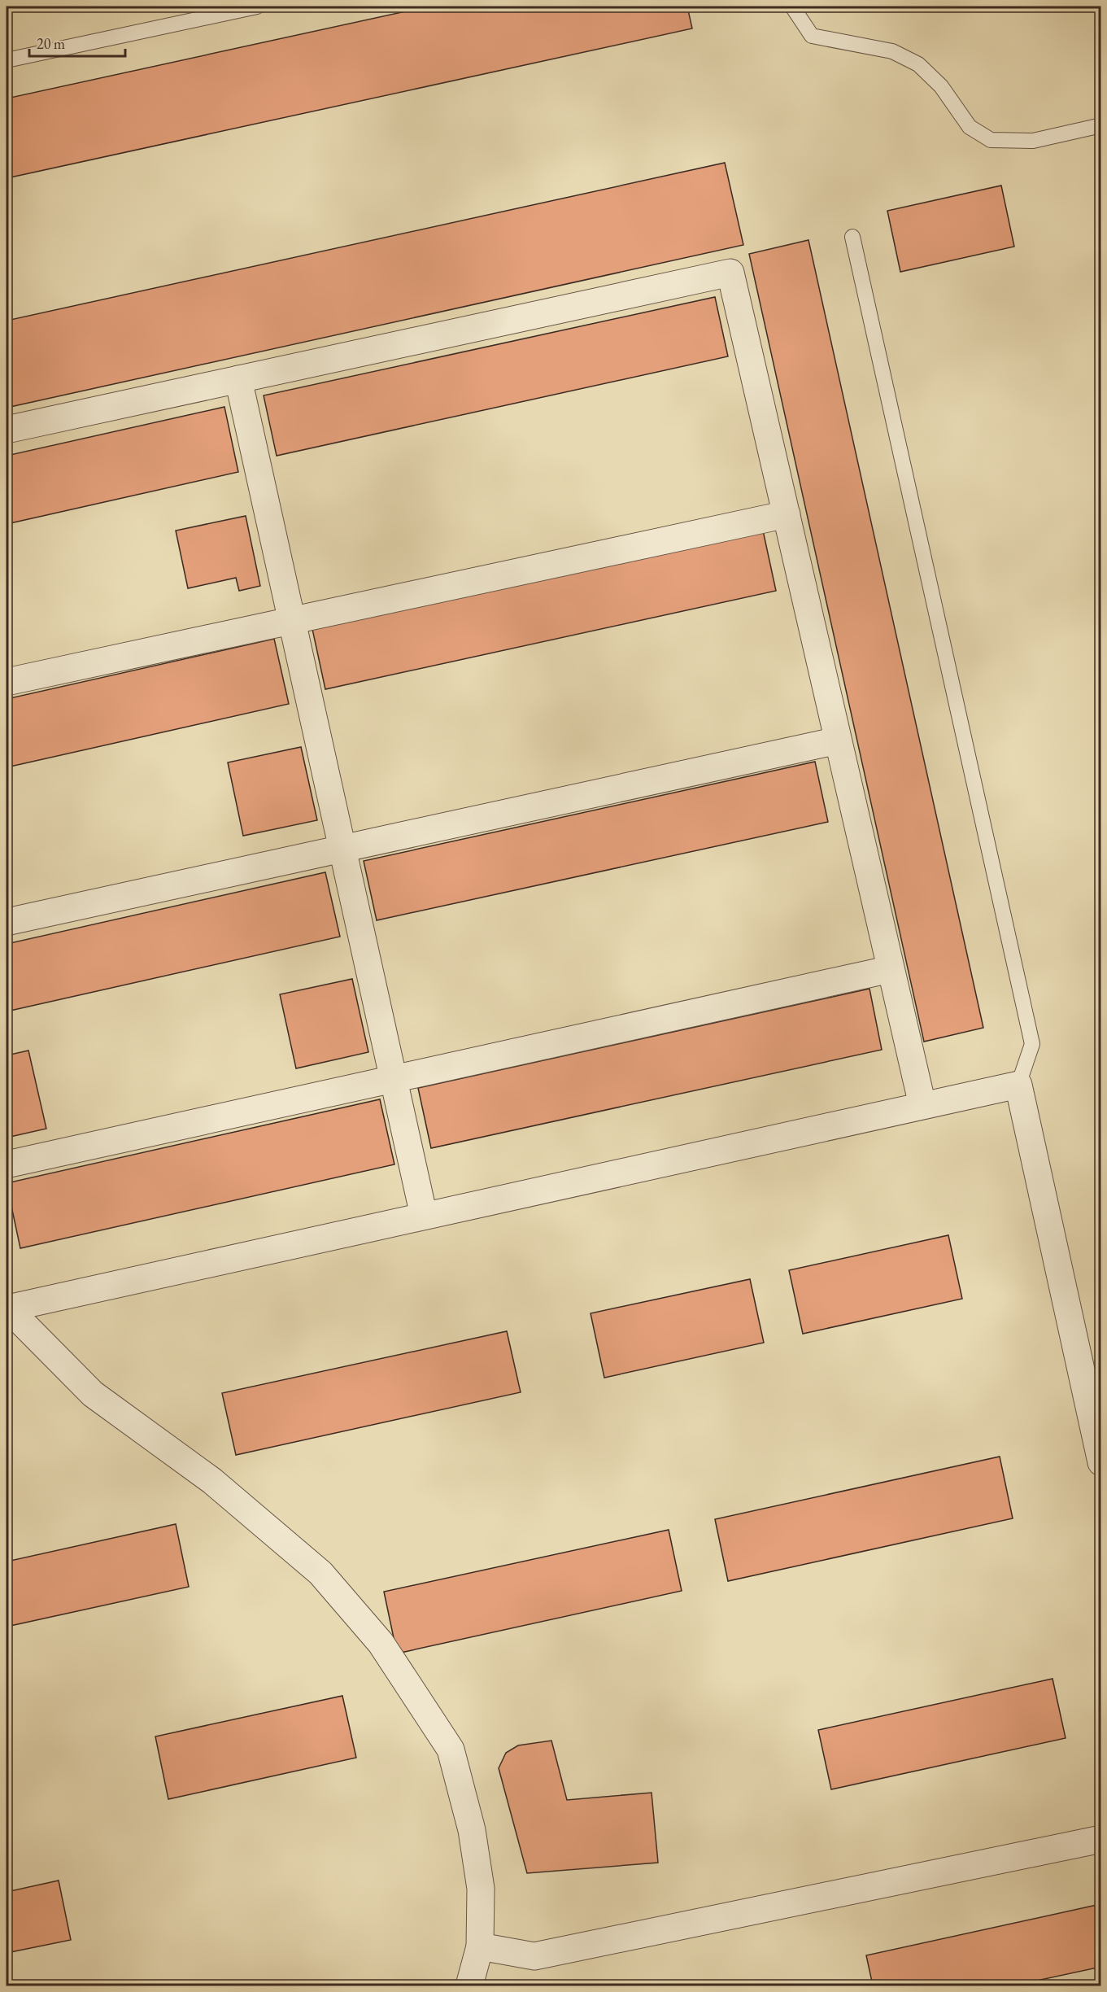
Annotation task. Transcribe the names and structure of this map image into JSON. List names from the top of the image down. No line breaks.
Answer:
{"scale_bar":"20 m"}
